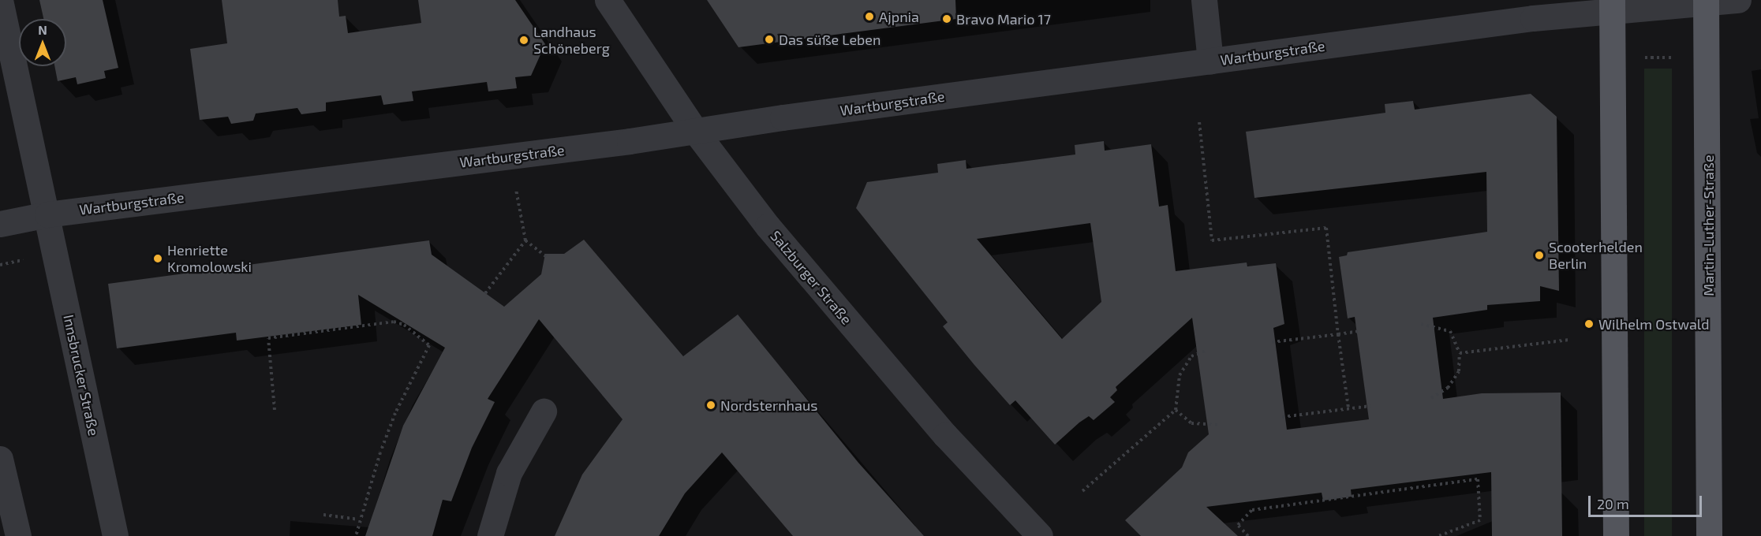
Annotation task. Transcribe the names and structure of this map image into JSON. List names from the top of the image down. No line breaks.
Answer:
{"streets":{"main road":["Martin-Luther-Straße"],"street":["Wartburgstraße","Salzburger Straße","Innsbrucker Straße"]},"crossings":[["Wartburgstraße","Martin-Luther-Straße"],["Wartburgstraße","Salzburger Straße"],["Wartburgstraße","Innsbrucker Straße"]],"places":["Ajpnia","Bravo Mario 17","Das süße Leben","Landhaus Schöneberg","Scooterhelden Berlin","Henriette Kromolowski","Wilhelm Ostwald","Nordsternhaus"],"scale_bar":"20 m","north":"top"}
